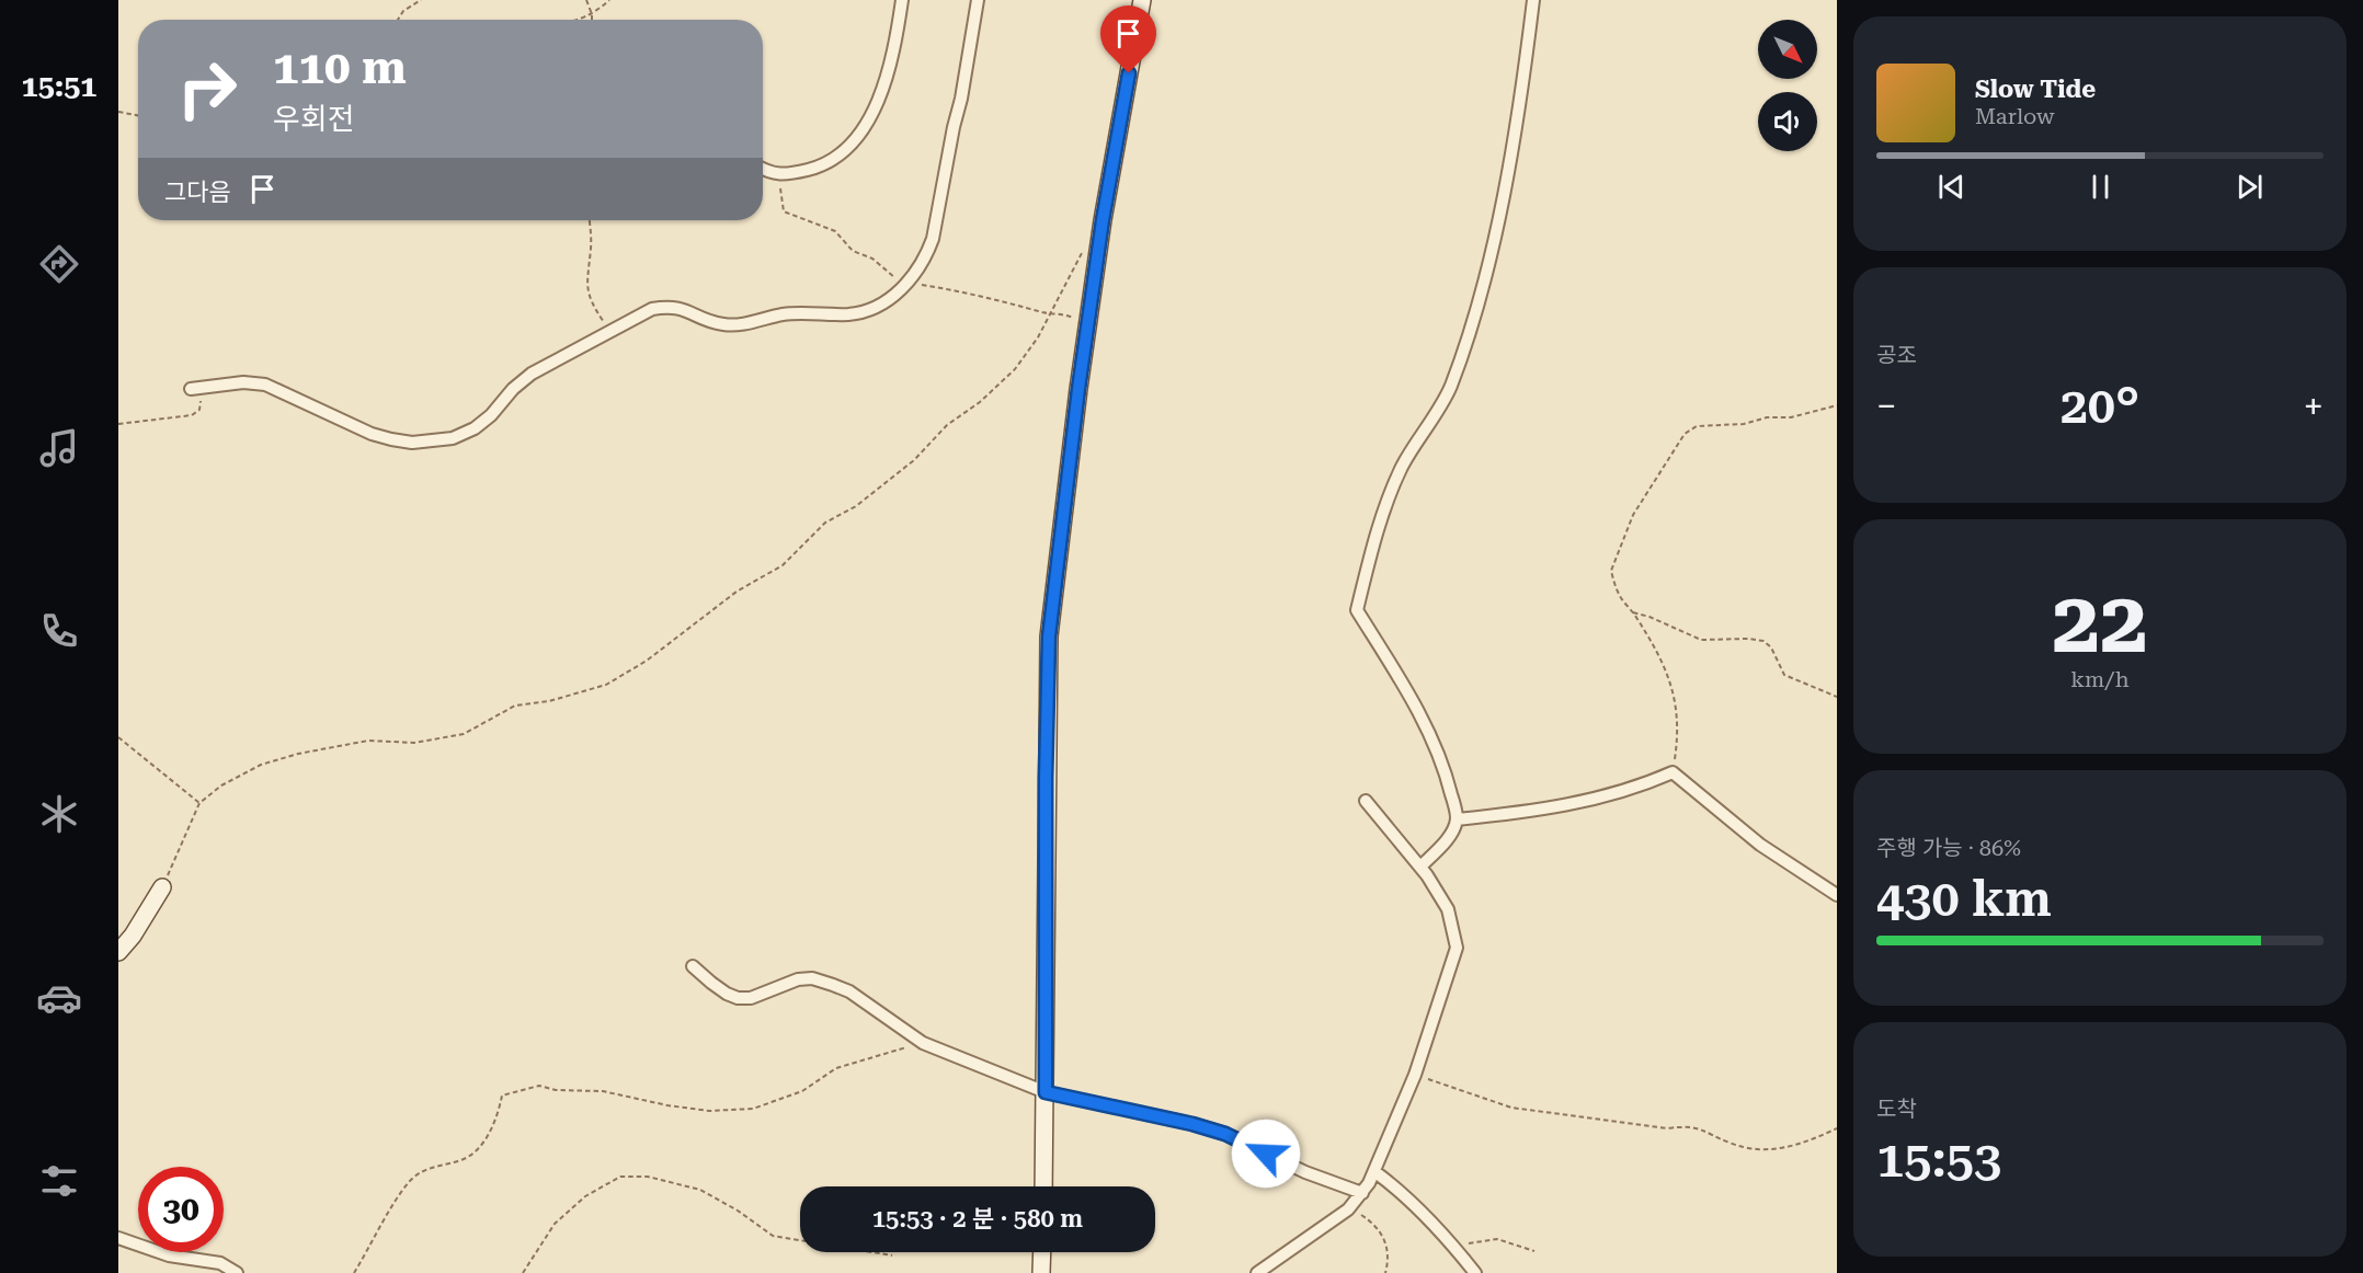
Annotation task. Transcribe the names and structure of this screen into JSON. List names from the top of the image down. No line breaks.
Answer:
{"north":"bottom right","page":{"tabs":"15:51","turn":["110 m","우회전"],"song":["Slow Tide","Marlow"],"then":"그다음","tile":["공조",["22","km/h"],["주행 가능 · 86%","430 km"],["도착","15:53"]],"heat":["−","20°","+"],"limit":"30","trip":"15:53 · 2 분 · 580 m"}}
